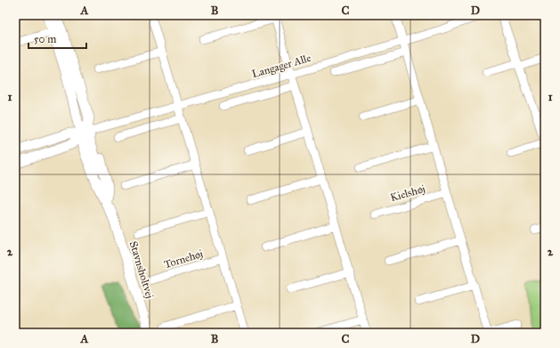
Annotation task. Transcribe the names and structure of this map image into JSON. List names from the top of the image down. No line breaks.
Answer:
{"streets":{"street":["Langager Alle","Kielshøj","Tornehøj","Stavnsholtvej"]},"crossings":[["Langager Alle","Stavnsholtvej"]],"scale_bar":"50 m","grid":{"columns":["A","B","C","D"],"rows":["1","2"]}}
